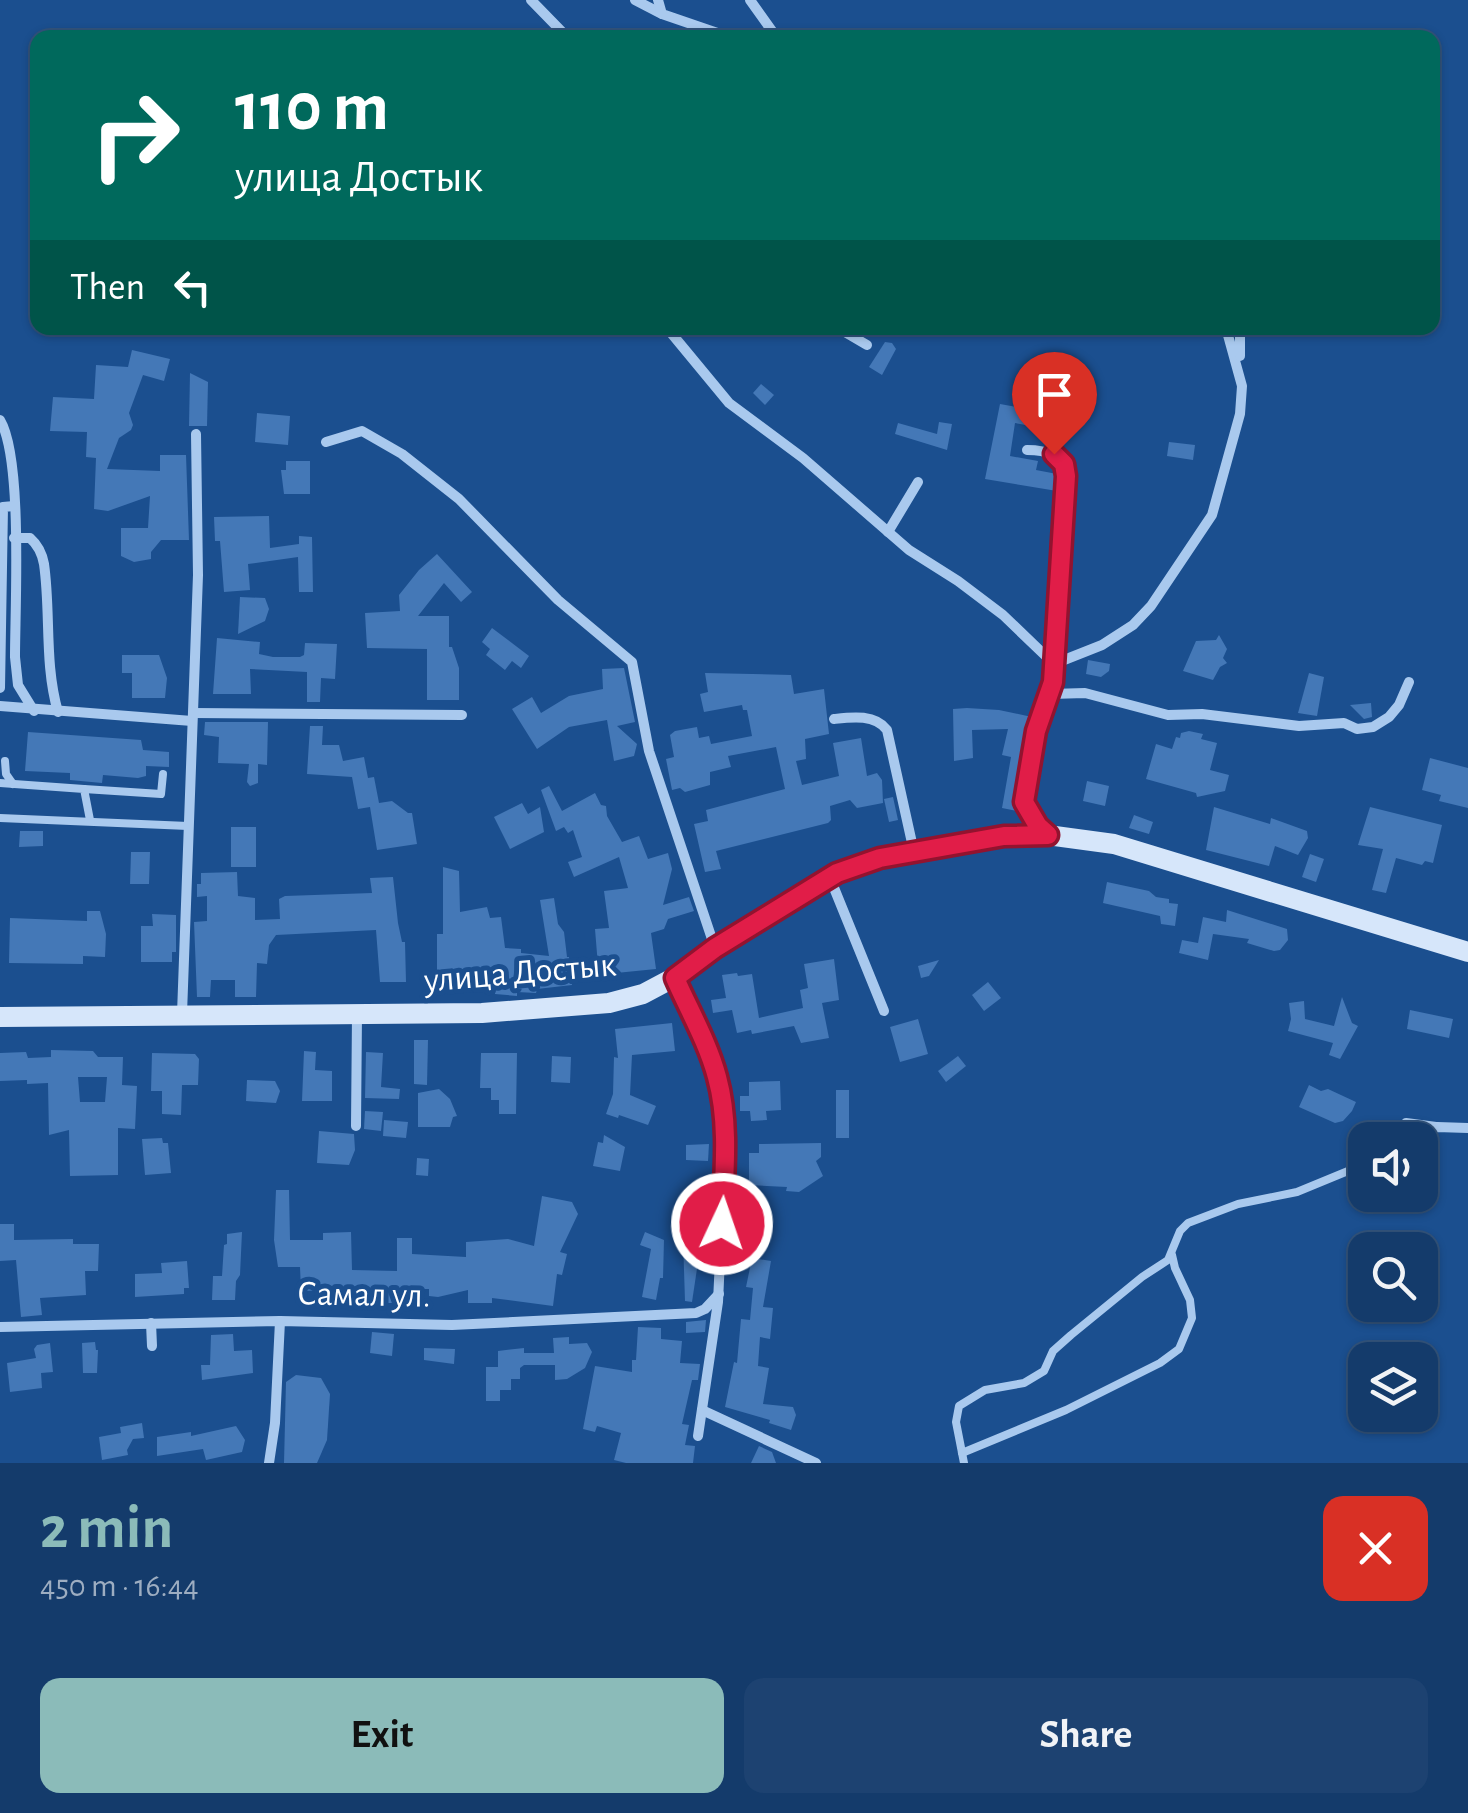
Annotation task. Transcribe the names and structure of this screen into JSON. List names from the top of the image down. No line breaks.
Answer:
{"streets":{"main road":["улица Достык"],"street":["Самал ул."]},"page":{"turn":["110 m","улица Достык"],"then":"Then","heading":["2 min","450 m · 16:44"],"buttons":["Exit","Share"]}}
